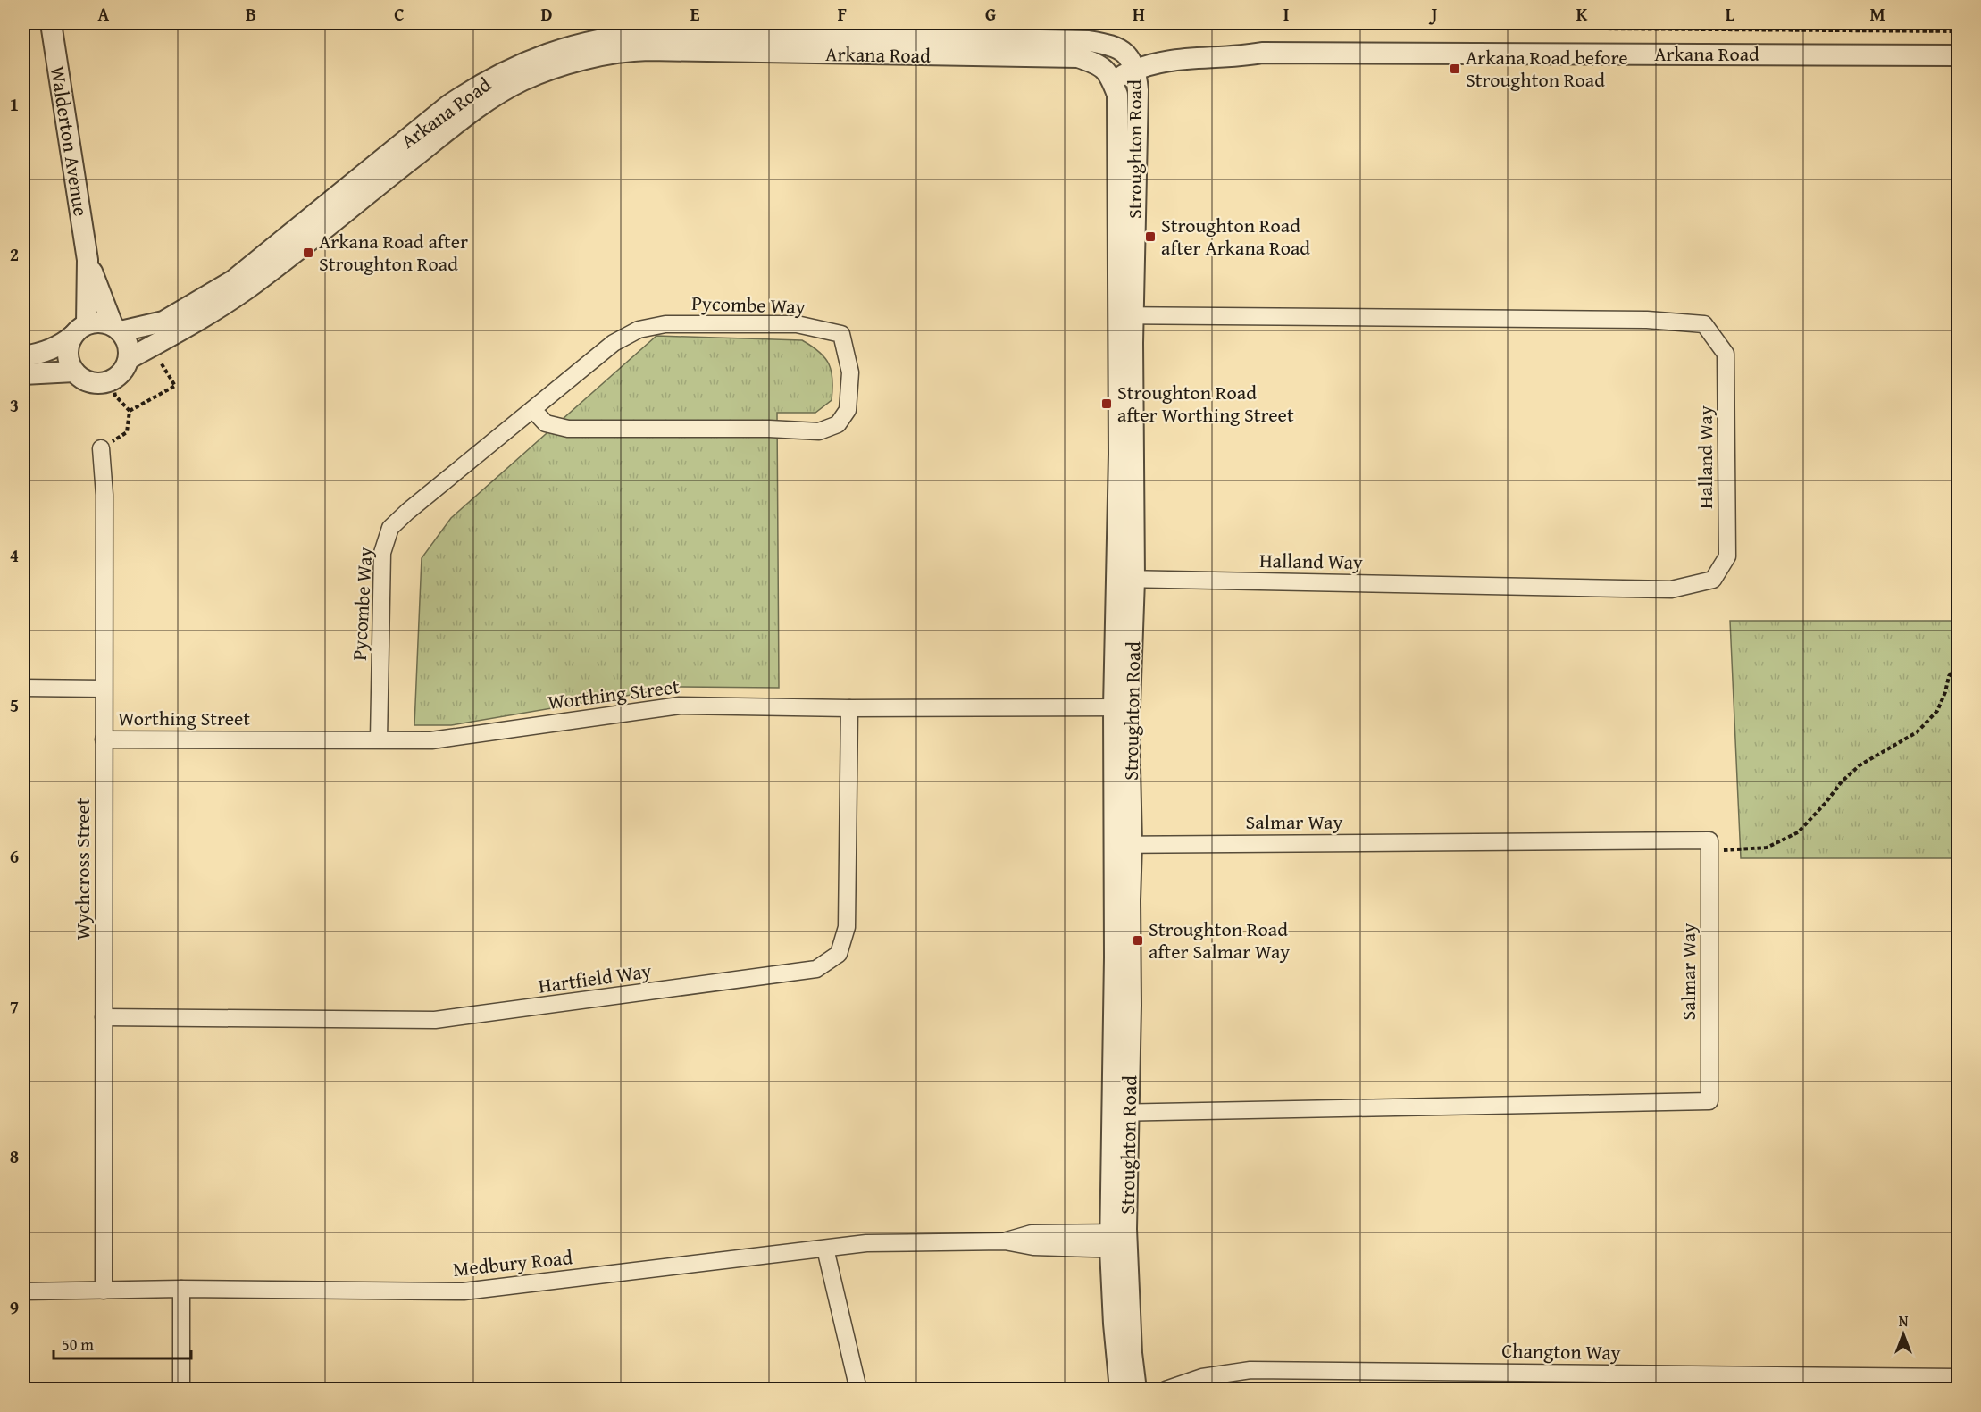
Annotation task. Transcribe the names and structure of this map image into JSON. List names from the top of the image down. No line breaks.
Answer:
{"streets":{"street":["Arkana Road","Walderton Avenue","Stroughton Road","Pycombe Way","Halland Way","Worthing Street","Salmar Way","Wychcross Street","Hartfield Way","Medbury Road","Changton Way"]},"crossings":[["Arkana Road","Walderton Avenue"],["Arkana Road","Stroughton Road"],["Stroughton Road","Halland Way"],["Stroughton Road","Worthing Street"],["Stroughton Road","Salmar Way"],["Stroughton Road","Medbury Road"],["Pycombe Way","Worthing Street"],["Worthing Street","Wychcross Street"],["Worthing Street","Hartfield Way"],["Wychcross Street","Hartfield Way"],["Wychcross Street","Medbury Road"]],"places":{"transit":["Arkana Road before Stroughton Road","Stroughton Road after Arkana Road","Arkana Road after Stroughton Road","Stroughton Road after Worthing Street","Stroughton Road after Salmar Way"]},"scale_bar":"50 m","north":"top","grid":{"columns":["A","B","C","D","E","F","G","H","I","J","K","L","M"],"rows":["1","2","3","4","5","6","7","8","9"]}}
